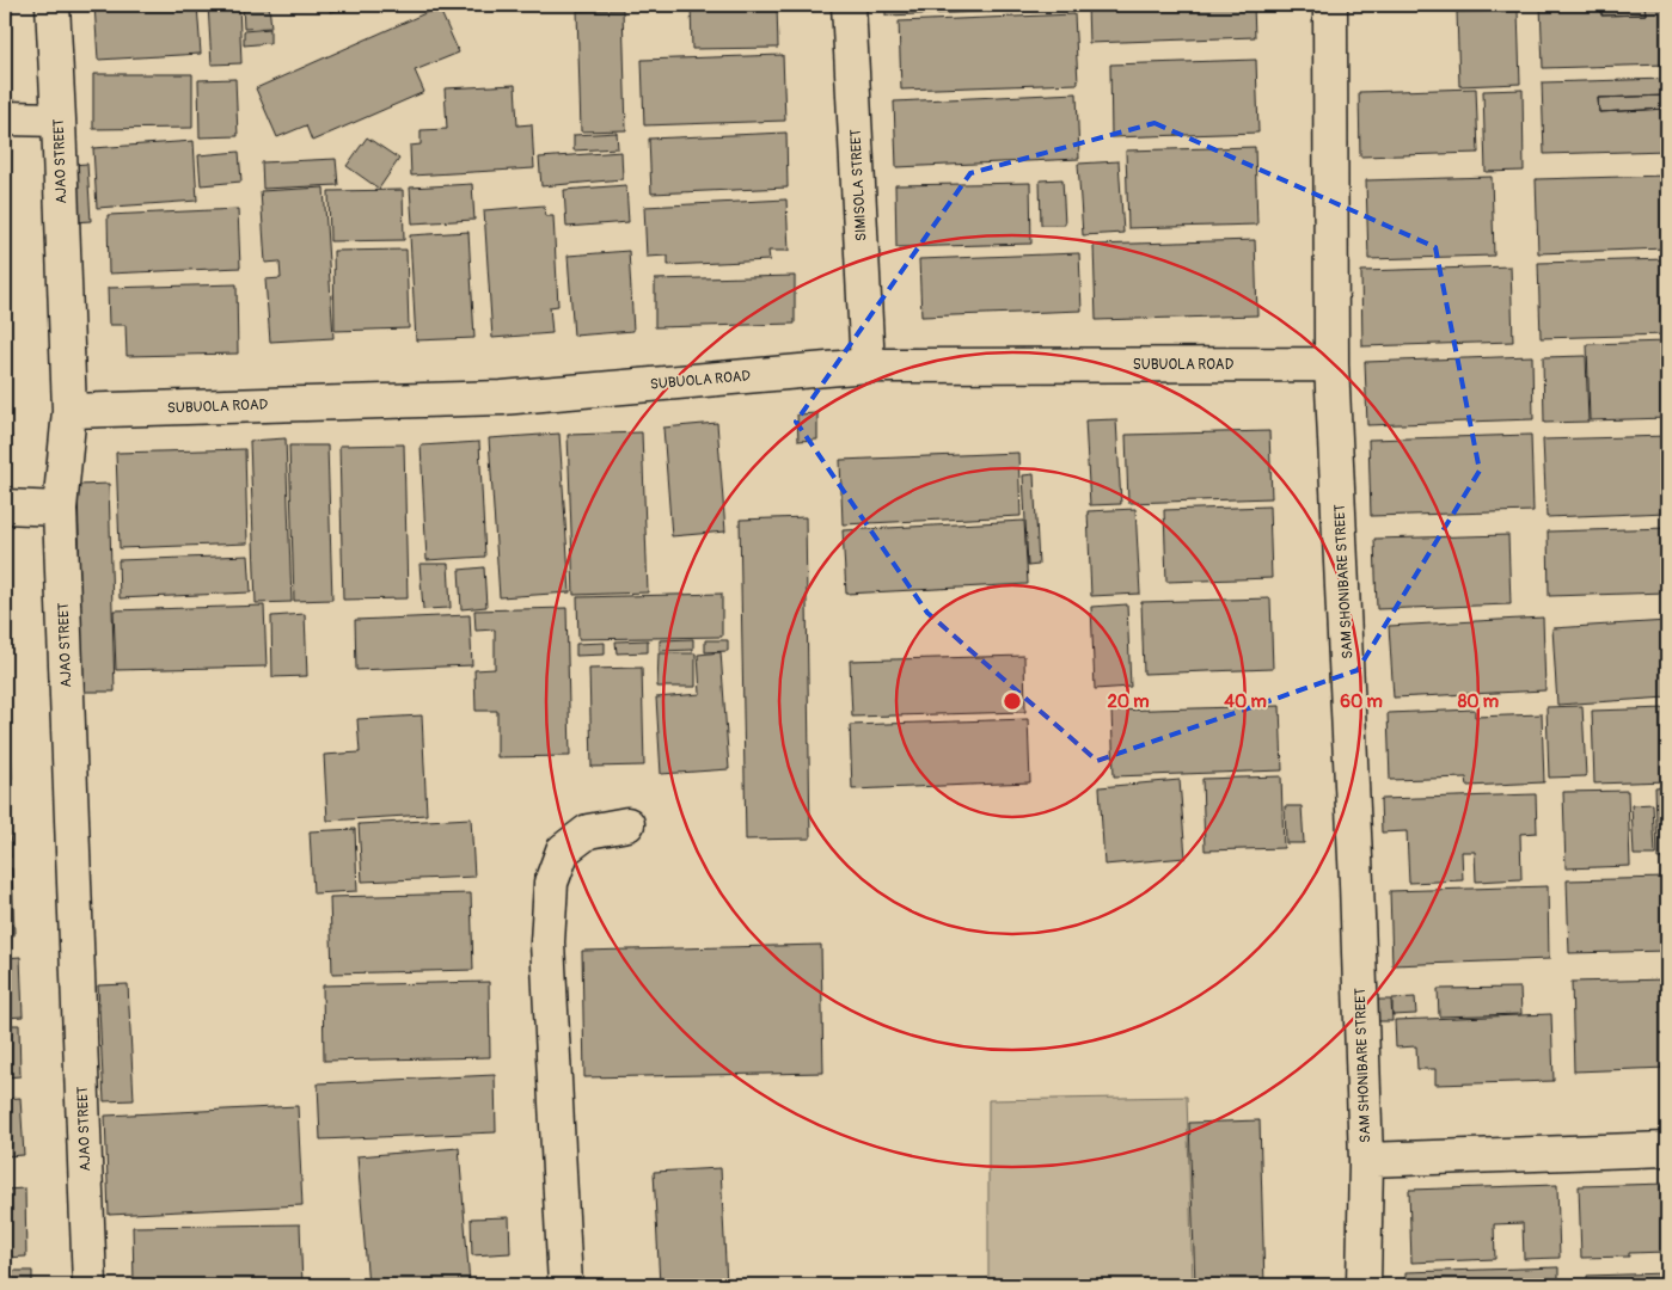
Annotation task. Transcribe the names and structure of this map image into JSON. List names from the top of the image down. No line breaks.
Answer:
{"streets":{"street":["AJAO STREET","SIMISOLA STREET","SUBUOLA ROAD","SAM SHONIBARE STREET"]},"crossings":[["AJAO STREET","SUBUOLA ROAD"],["SIMISOLA STREET","SUBUOLA ROAD"],["SUBUOLA ROAD","SAM SHONIBARE STREET"]],"rings":["20 m","40 m","60 m","80 m"]}
